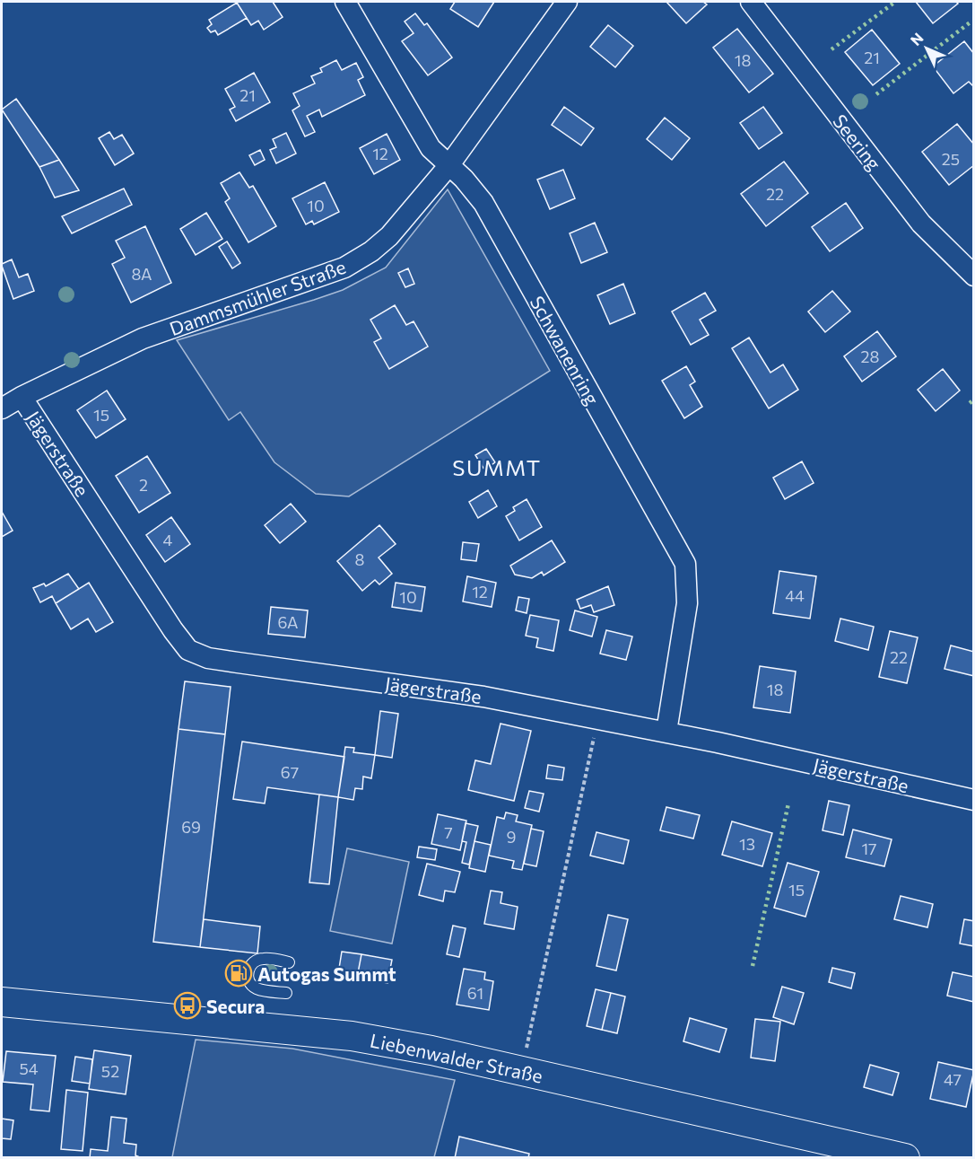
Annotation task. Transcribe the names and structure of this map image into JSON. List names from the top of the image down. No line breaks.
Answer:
{"streets":{"main road":["Liebenwalder Straße"],"street":["Seering","Dammsmühler Straße","Schwanenring","Jägerstraße"]},"crossings":[["Dammsmühler Straße","Schwanenring"],["Dammsmühler Straße","Jägerstraße"],["Schwanenring","Jägerstraße"]],"districts":["SUMMT"],"places":{"fuel station":["Autogas Summt"],"bus stop":["Secura"]},"house_numbers":["21","18","21","12","25","22","10","8A","28","15","2","4","8","12","44","10","6A","22","18","67","69","7","9","13","17","15","61","54","52","47"],"north":"top left"}
